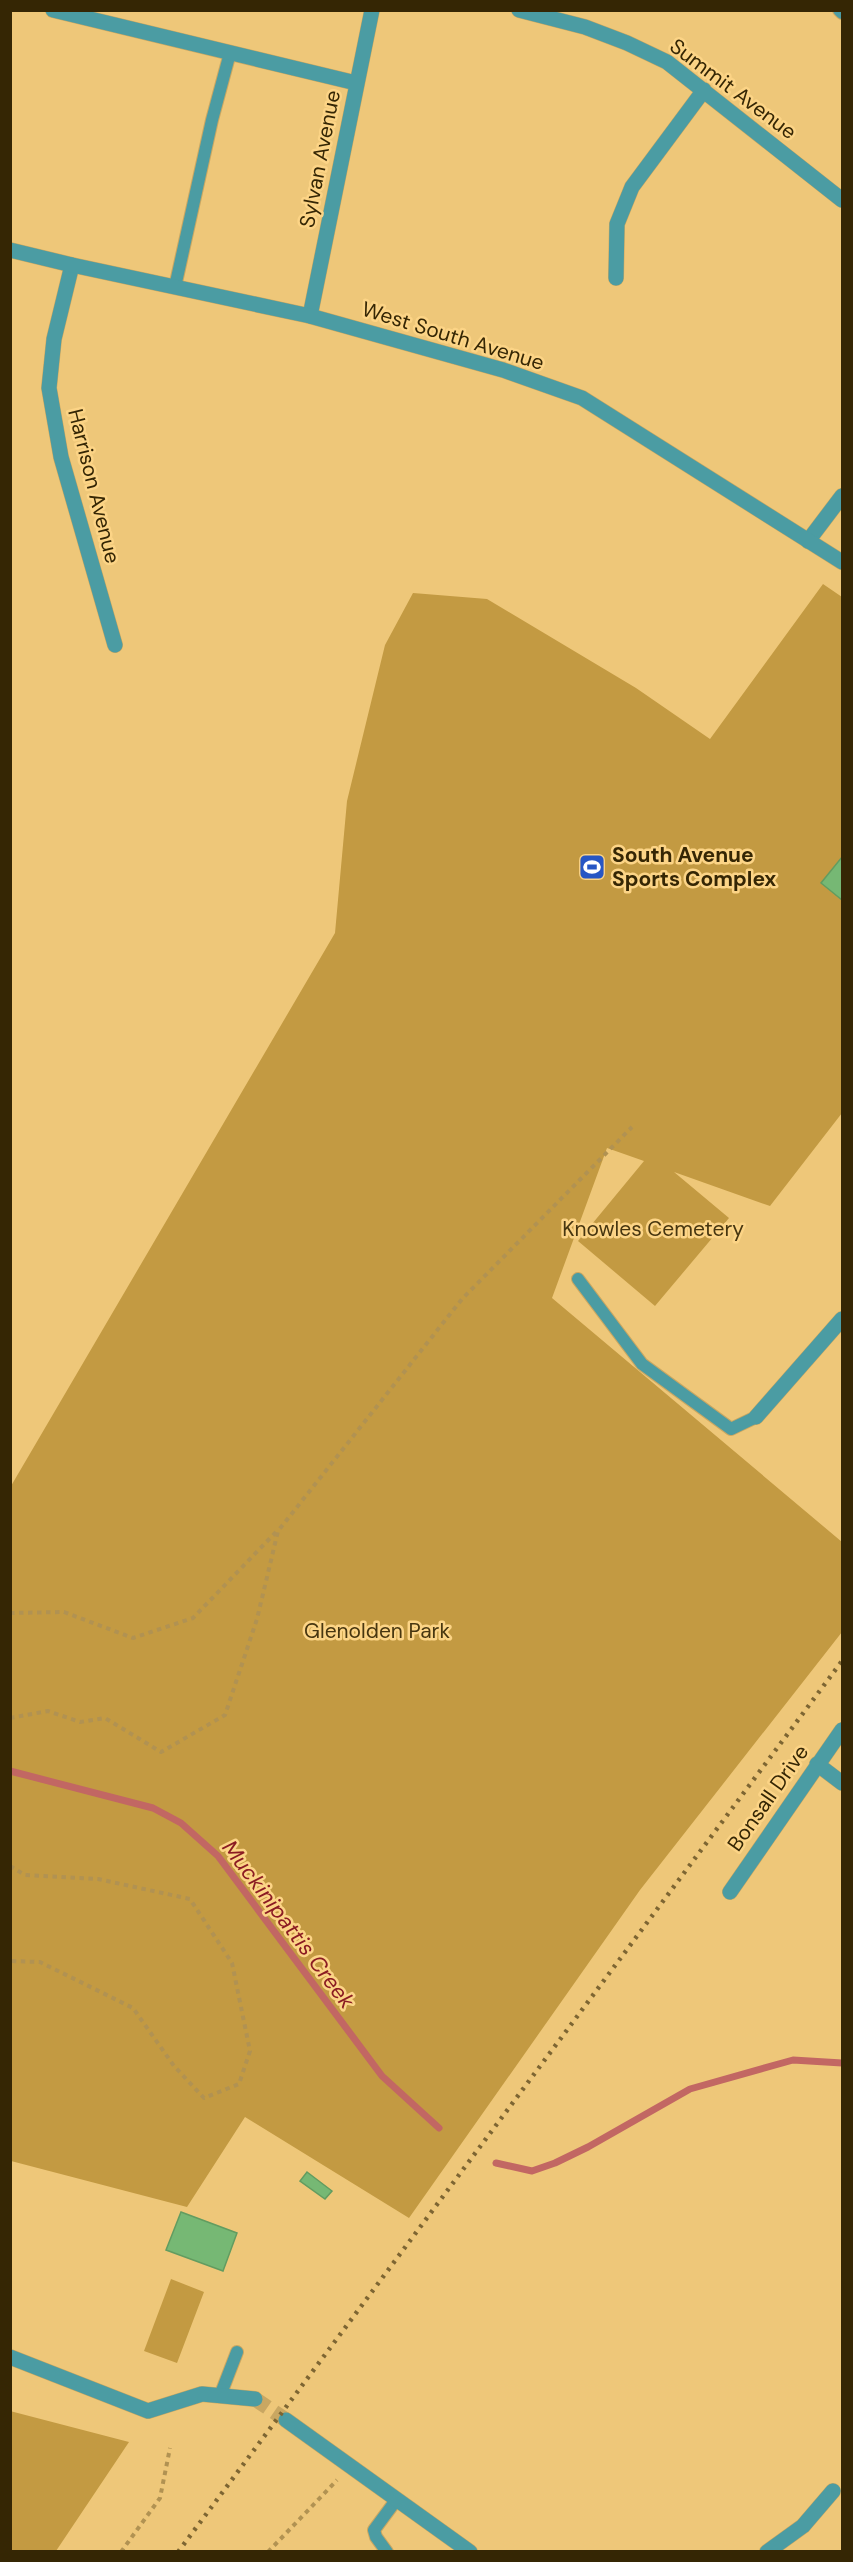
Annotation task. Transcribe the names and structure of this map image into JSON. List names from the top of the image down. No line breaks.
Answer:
{"streets":{"street":["Summit Avenue","Sylvan Avenue","West South Avenue","Harrison Avenue","Bonsall Drive"]},"crossings":[["Sylvan Avenue","West South Avenue"],["West South Avenue","Harrison Avenue"]],"water":["Muckinipattis Creek"],"parks":["Knowles Cemetery","Glenolden Park"],"places":{"sports":["South Avenue Sports Complex"]}}
